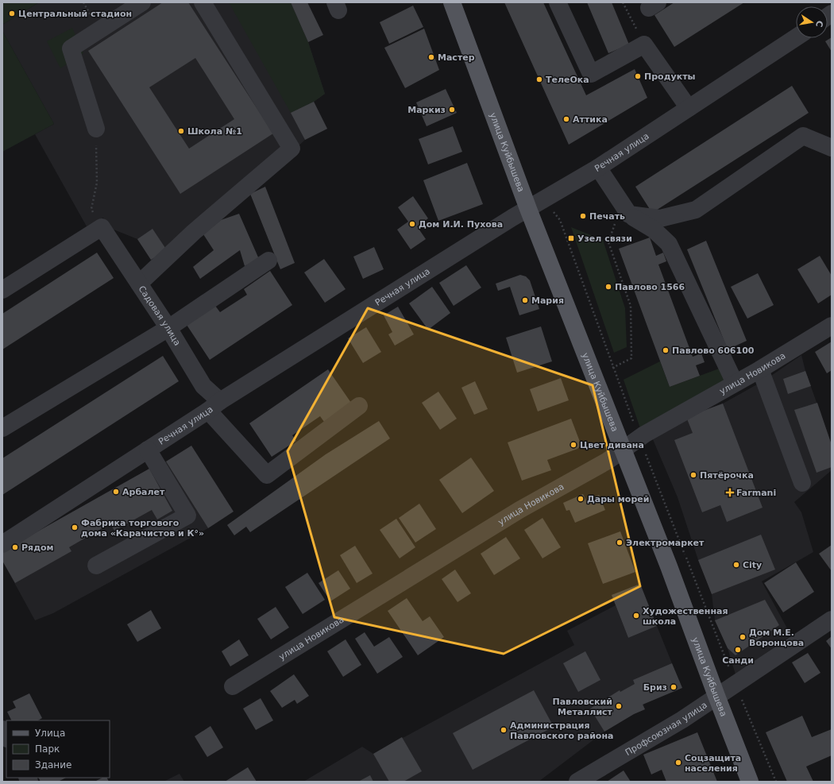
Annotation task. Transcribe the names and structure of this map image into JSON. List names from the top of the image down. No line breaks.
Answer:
{"streets":{"main road":["улица Куйбышева"],"street":["Речная улица","Садовая улица","улица Новикова","Профсоюзная улица"]},"crossings":[["Речная улица","улица Куйбышева"],["Речная улица","Садовая улица"],["улица Куйбышева","улица Новикова"],["улица Куйбышева","Профсоюзная улица"]],"places":{"other":["Центральный стадион","Мастер","Продукты","ТелеОка","Маркиз","Аттика","Школа №1","Печать","Дом И.И. Пухова","Павлово 1566","Мария","Павлово 606100","Цвет дивана","Пятёрочка","Арбалет","Дары морей","Фабрика торгового дома «Карачистов и К°»","Электромаркет","Рядом","City","Художественная школа","Дом М.Е. Воронцова","Санди","Бриз","Павловский Металлист","Администрация Павловского района","Соцзащита населения"],"transit":["Узел связи"],"health":["Farmani"]},"legend":["Улица","Парк","Здание"],"north":"right"}
